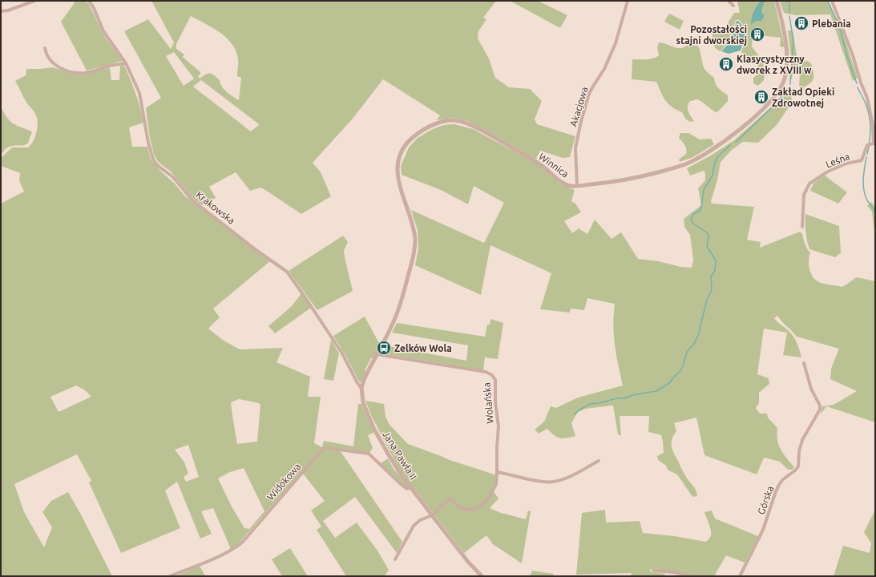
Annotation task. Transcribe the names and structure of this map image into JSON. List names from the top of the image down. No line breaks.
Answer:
{"streets":{"street":["Akacjowa","Leśna","Winnica","Krakowska","Wolańska","Jana Pawła II","Widokowa","Górska"]},"crossings":[["Akacjowa","Winnica"],["Winnica","Jana Pawła II"],["Krakowska","Jana Pawła II"],["Wolańska","Jana Pawła II"],["Jana Pawła II","Widokowa"]],"places":{"building":["Plebania","Pozostałości stajni dworskiej","Klasycystyczny dworek z XVIII w","Zakład Opieki Zdrowotnej"],"bus stop":["Zelków Wola"]}}
